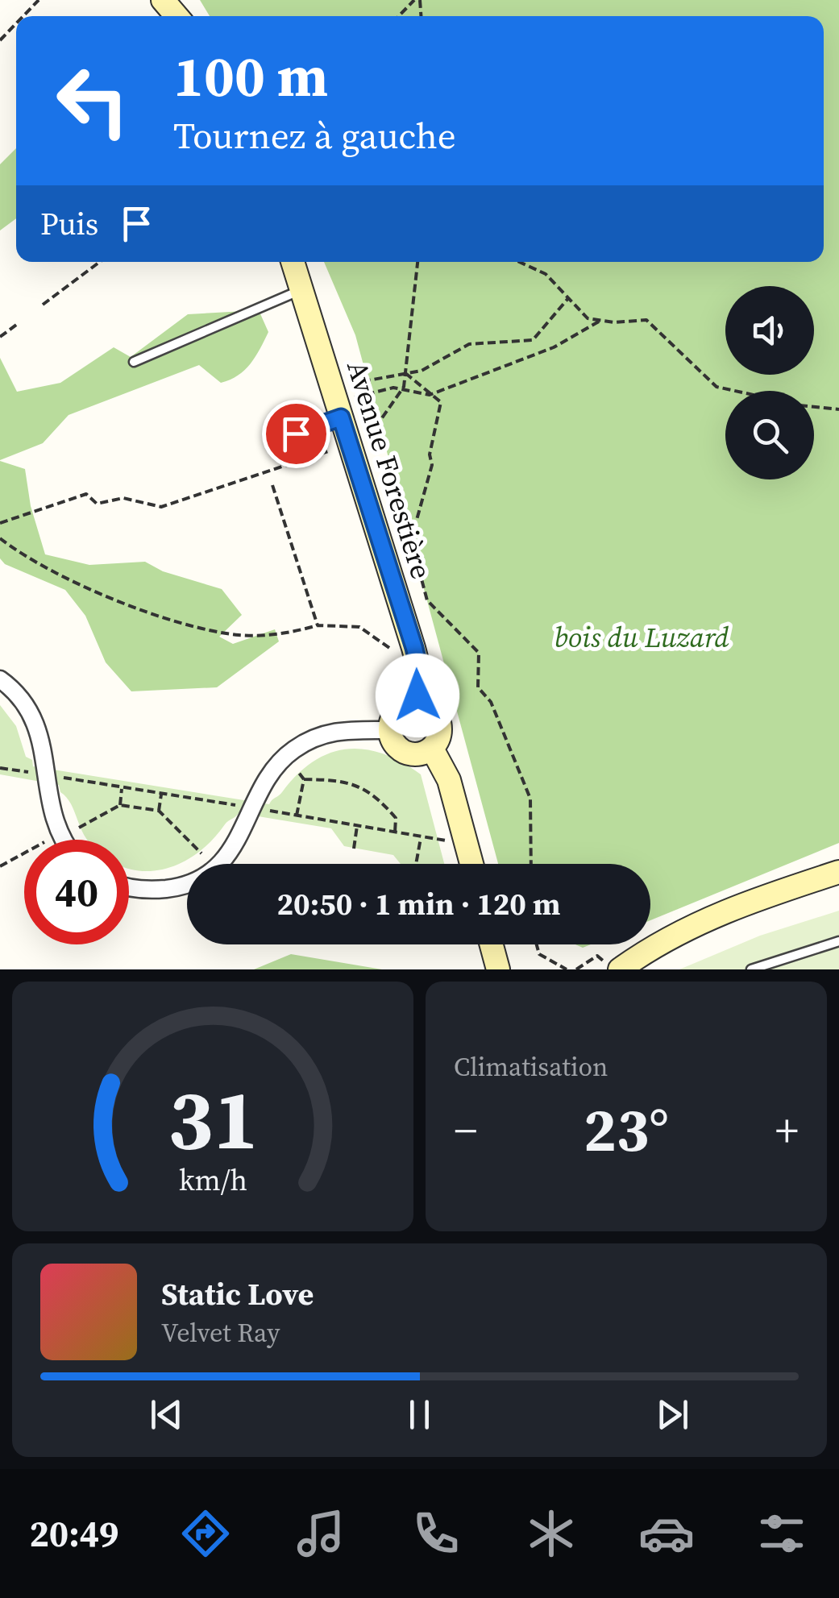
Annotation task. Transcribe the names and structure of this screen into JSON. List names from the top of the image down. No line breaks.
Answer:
{"streets":{"street":["Avenue Forestière"]},"parks":["bois du Luzard"],"page":{"turn":["100 m","Tournez à gauche"],"then":"Puis","limit":"40","trip":"20:50 · 1 min · 120 m","tile":"Climatisation","heat":["−","23°","+"],"song":["Static Love","Velvet Ray"],"tabs":"20:49","gauge":["31","km/h"]}}
